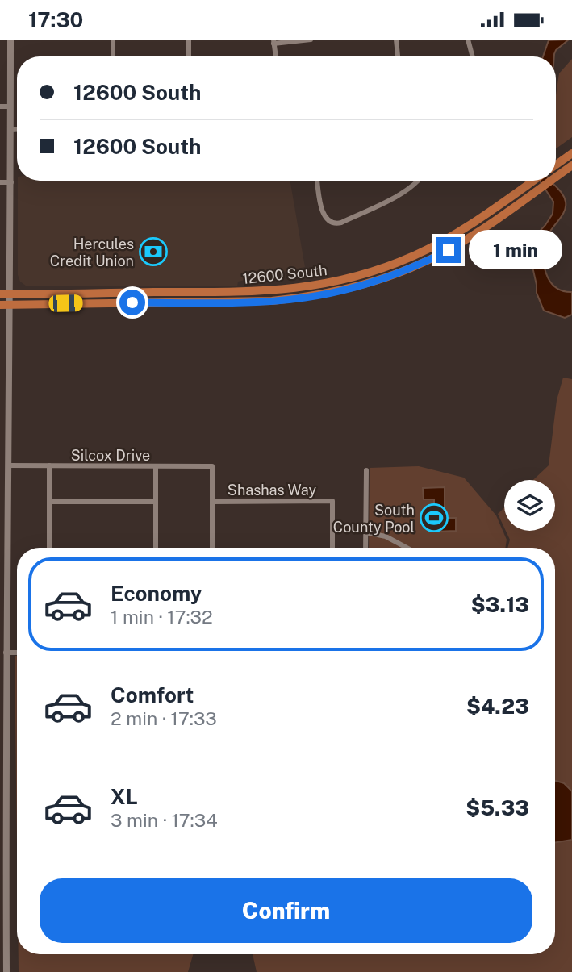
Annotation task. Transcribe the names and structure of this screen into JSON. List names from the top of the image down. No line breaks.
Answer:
{"streets":{"main road":["12600 South"],"street":["Silcox Drive","Shashas Way"]},"crossings":[["Silcox Drive","Shashas Way"]],"places":{"bank":["Hercules Credit Union"],"sports":["South County Pool"]},"page":{"status":"17:30","banner":["12600 South","12600 South"],"bubble":"1 min","list":[{"name":"Economy","note":"1 min · 17:32","value":"$3.13"},{"name":"Comfort","note":"2 min · 17:33","value":"$4.23"},{"name":"XL","note":"3 min · 17:34","value":"$5.33"}],"buttons":"Confirm"}}
